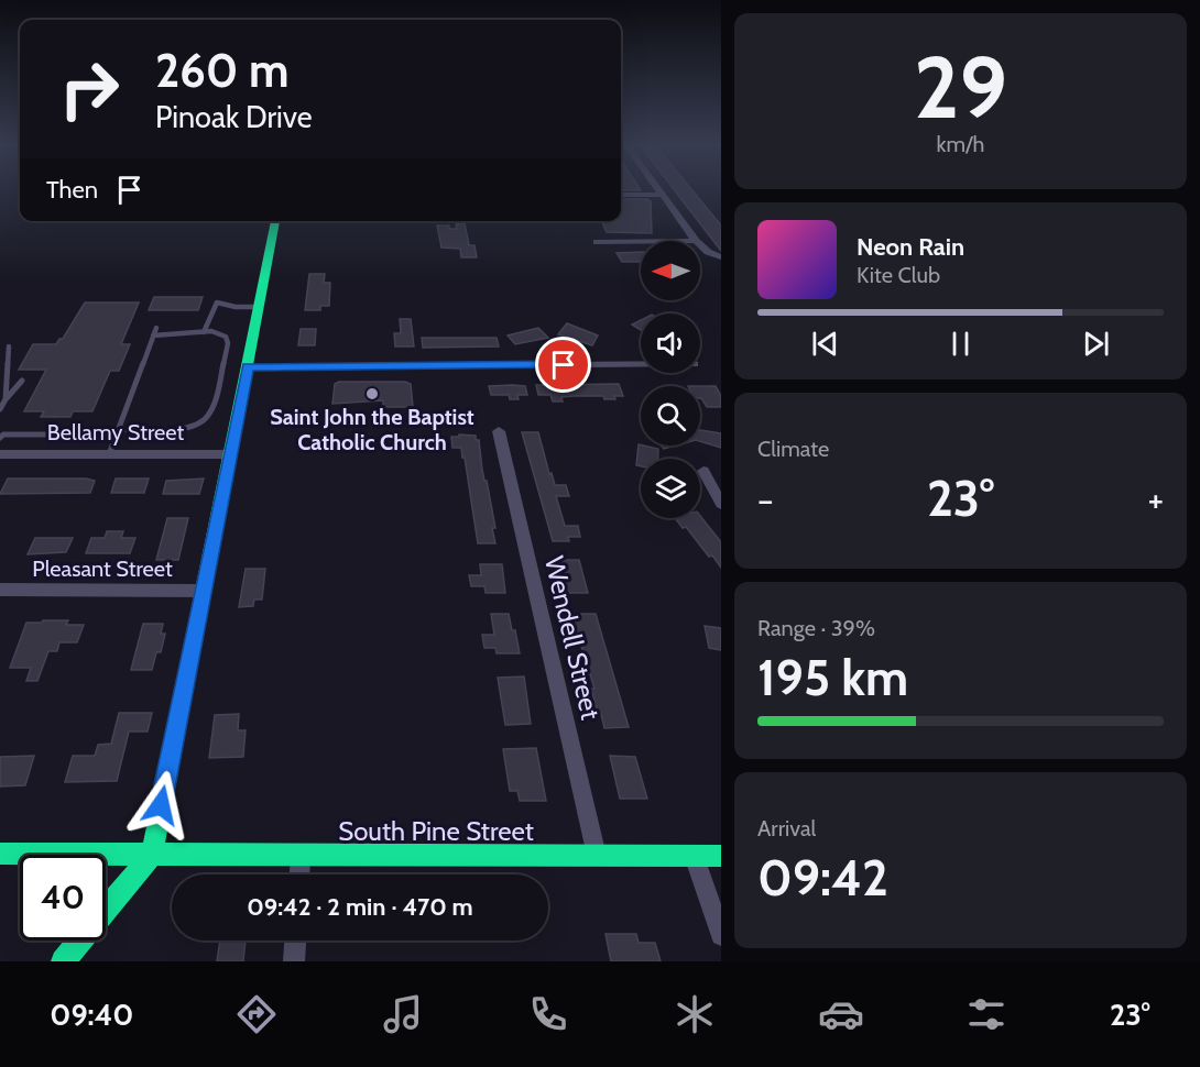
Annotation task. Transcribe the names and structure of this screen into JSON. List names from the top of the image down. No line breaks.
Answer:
{"streets":{"street":["Bellamy Street","Pleasant Street","Wendell Street","South Pine Street"]},"crossings":[["Wendell Street","South Pine Street"]],"places":["Saint John the Baptist Catholic Church"],"north":"left","page":{"tile":[["29","km/h"],"Climate",["Range · 39%","195 km"],["Arrival","09:42"]],"turn":["260 m","Pinoak Drive"],"then":"Then","song":["Neon Rain","Kite Club"],"heat":["−","23°","+"],"limit":"40","trip":"09:42 · 2 min · 470 m","tabs":["09:40","23°"]}}
